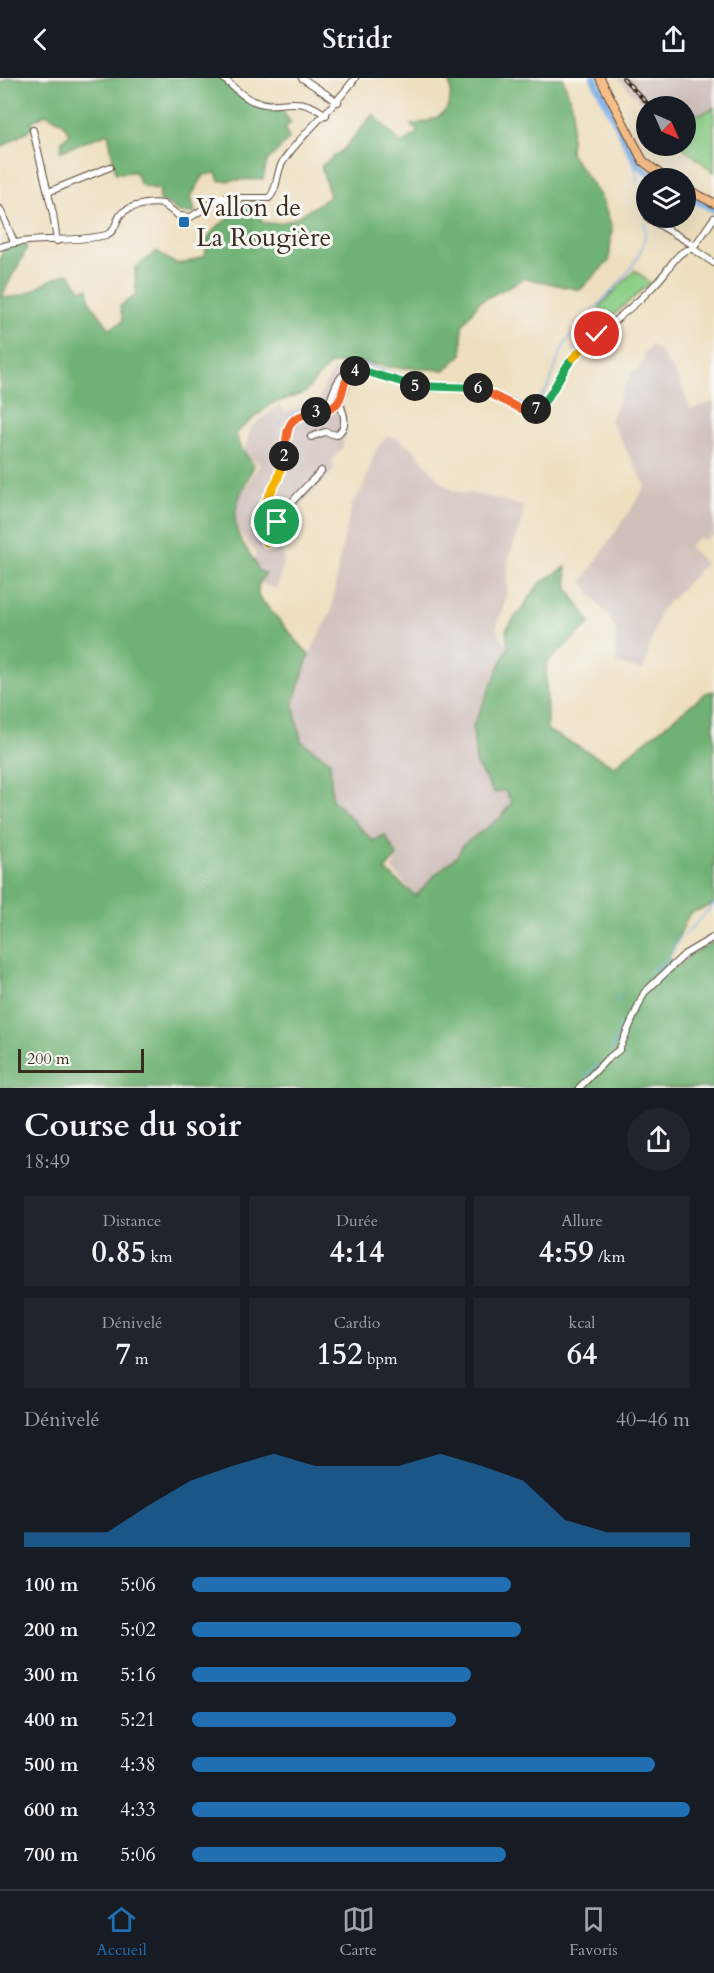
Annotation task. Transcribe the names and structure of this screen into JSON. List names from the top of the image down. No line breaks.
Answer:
{"places":{"transit":["Vallon de La Rougière"]},"scale_bar":"200 m","north":"bottom right","page":{"header":"Stridr","pins":["4","5","6","7","3","2"],"scale":"200 m","heading":["Course du soir","18:49"],"stats":[["Distance","0.85 km"],["Durée","4:14"],["Allure","4:59 /km"],["Dénivelé","7 m"],["Cardio","152 bpm"],["kcal","64"]],"chart":["Dénivelé","40–46 m"],"list":[{"name":"100 m","note":"5:06"},{"name":"200 m","note":"5:02"},{"name":"300 m","note":"5:16"},{"name":"400 m","note":"5:21"},{"name":"500 m","note":"4:38"},{"name":"600 m","note":"4:33"},{"name":"700 m","note":"5:06"}],"tabs":["Accueil","Carte","Favoris"]}}
